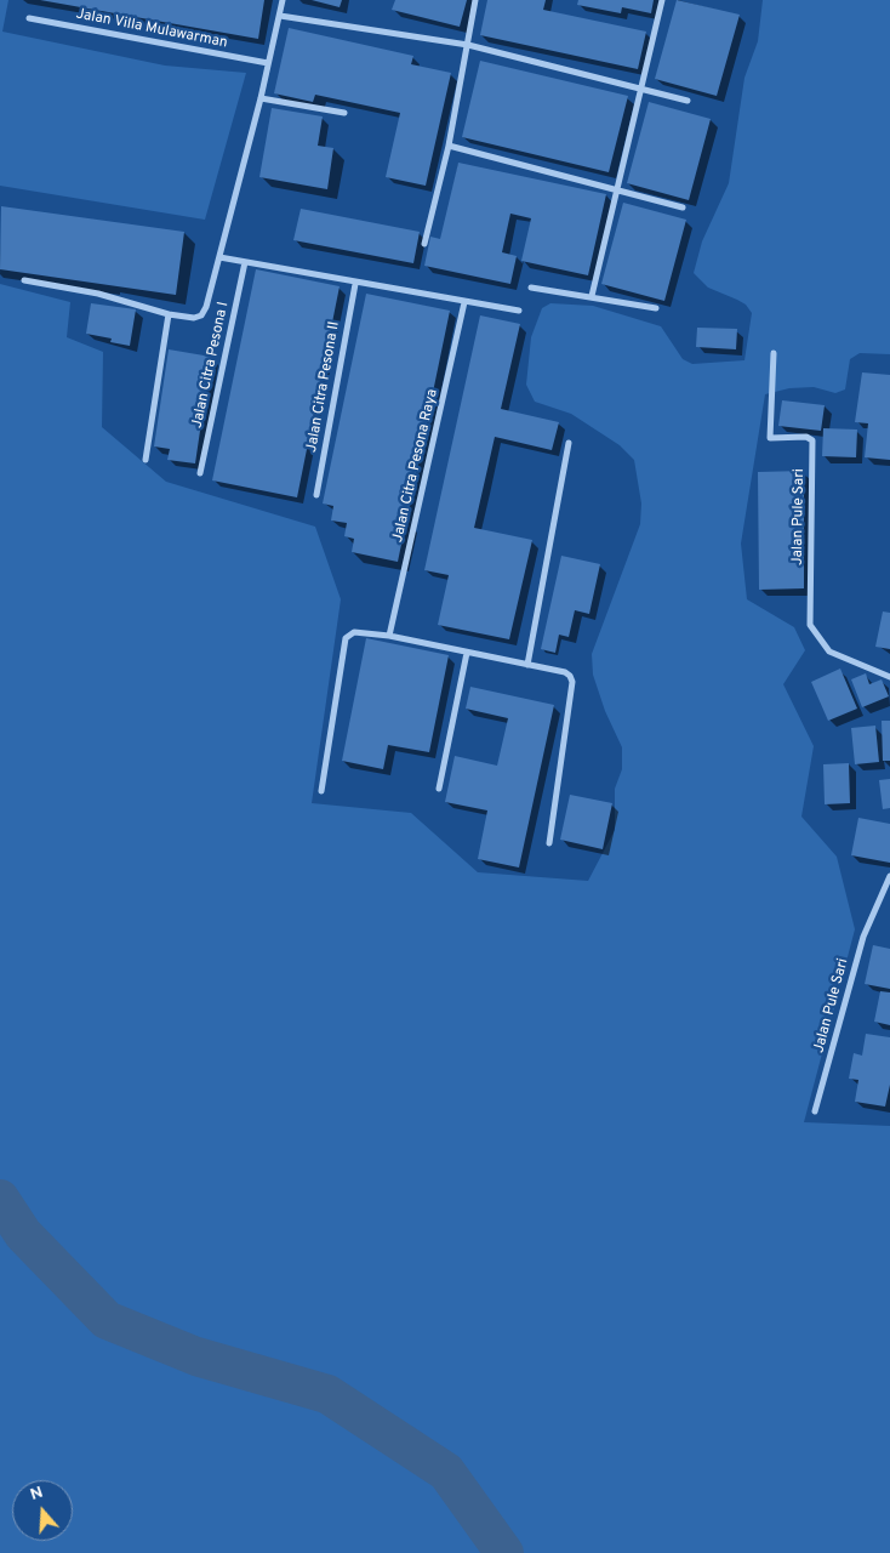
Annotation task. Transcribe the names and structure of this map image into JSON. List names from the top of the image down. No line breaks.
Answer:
{"streets":{"street":["Jalan Villa Mulawarman","Jalan Citra Pesona I","Jalan Citra Pesona II","Jalan Citra Pesona Raya","Jalan Pule Sari"]},"north":"top"}
